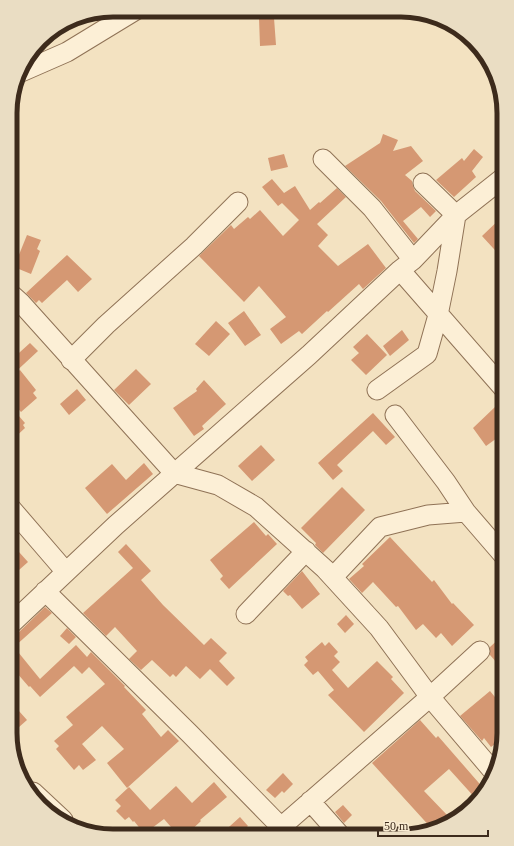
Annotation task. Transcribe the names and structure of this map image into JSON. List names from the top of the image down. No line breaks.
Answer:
{"scale_bar":"50 m"}
